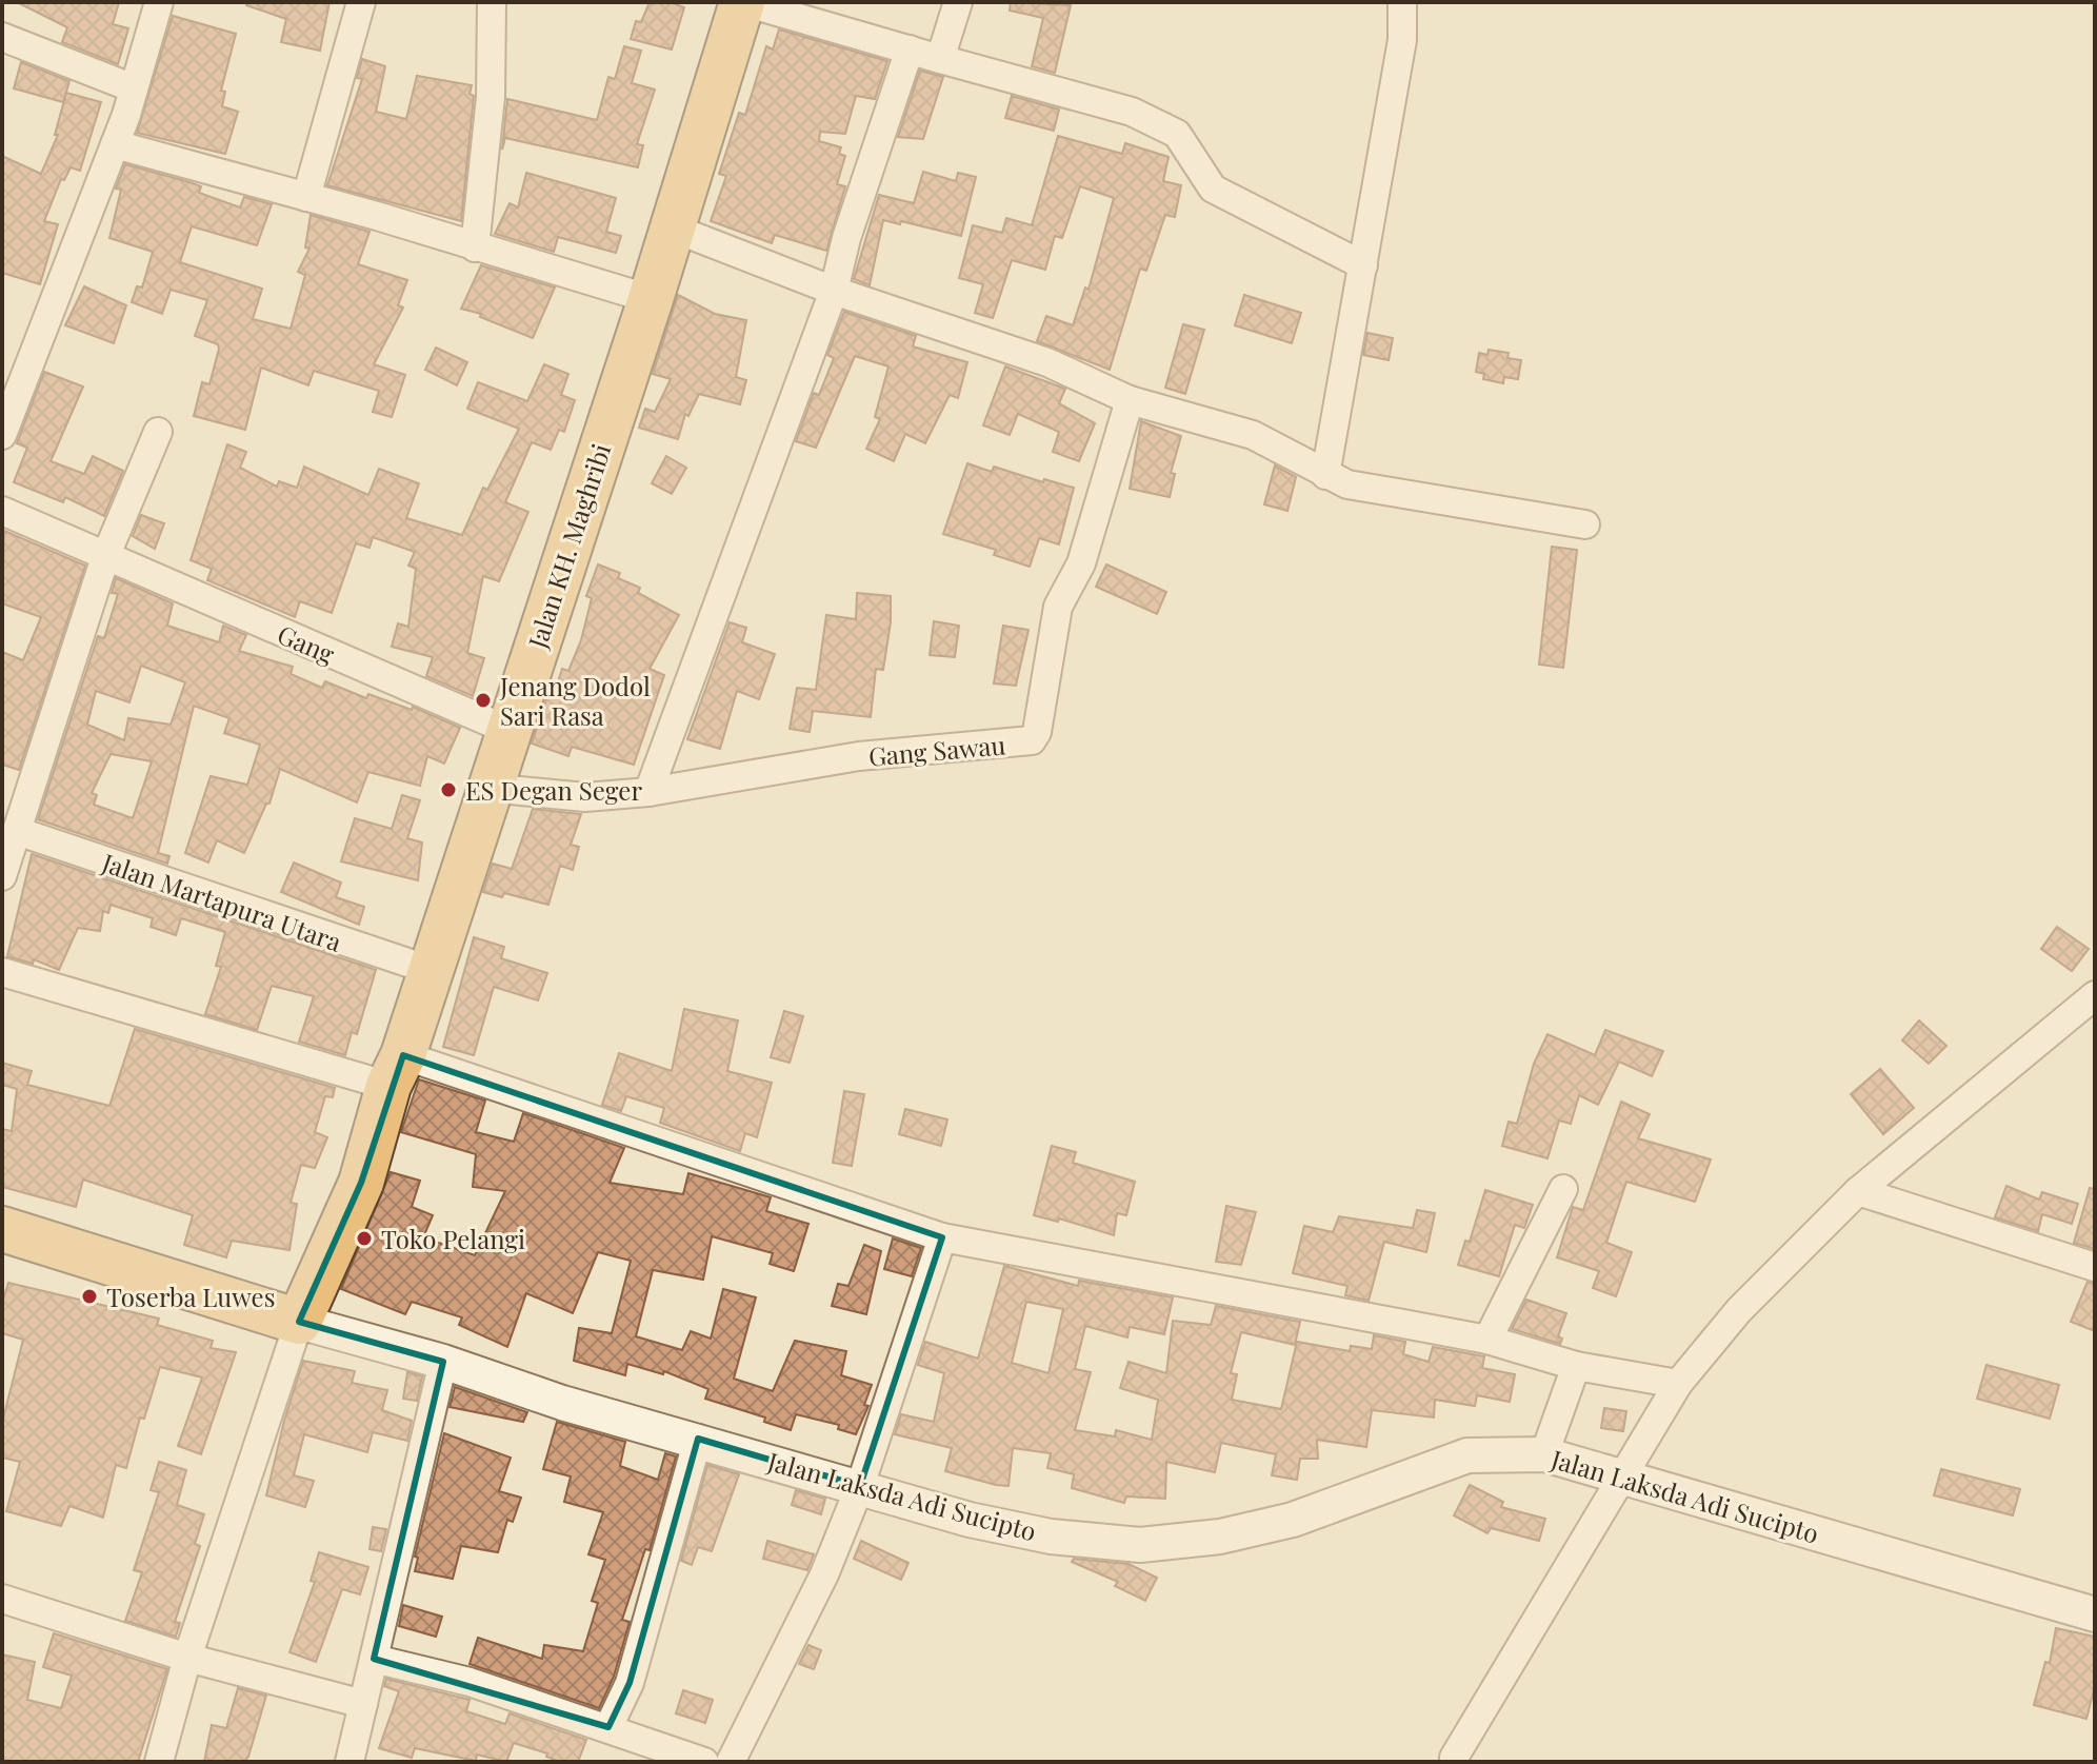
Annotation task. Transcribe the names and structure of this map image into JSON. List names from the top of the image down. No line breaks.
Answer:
{"streets":{"highway":["Jalan KH. Maghribi"],"street":["Gang","Gang Sawau","Jalan Martapura Utara","Jalan Laksda Adi Sucipto"]},"crossings":[["Jalan KH. Maghribi","Gang"],["Jalan KH. Maghribi","Gang Sawau"],["Jalan KH. Maghribi","Jalan Martapura Utara"],["Jalan KH. Maghribi","Jalan Laksda Adi Sucipto"]],"places":["Jenang Dodol Sari Rasa","ES Degan Seger","Toko Pelangi","Toserba Luwes"]}
